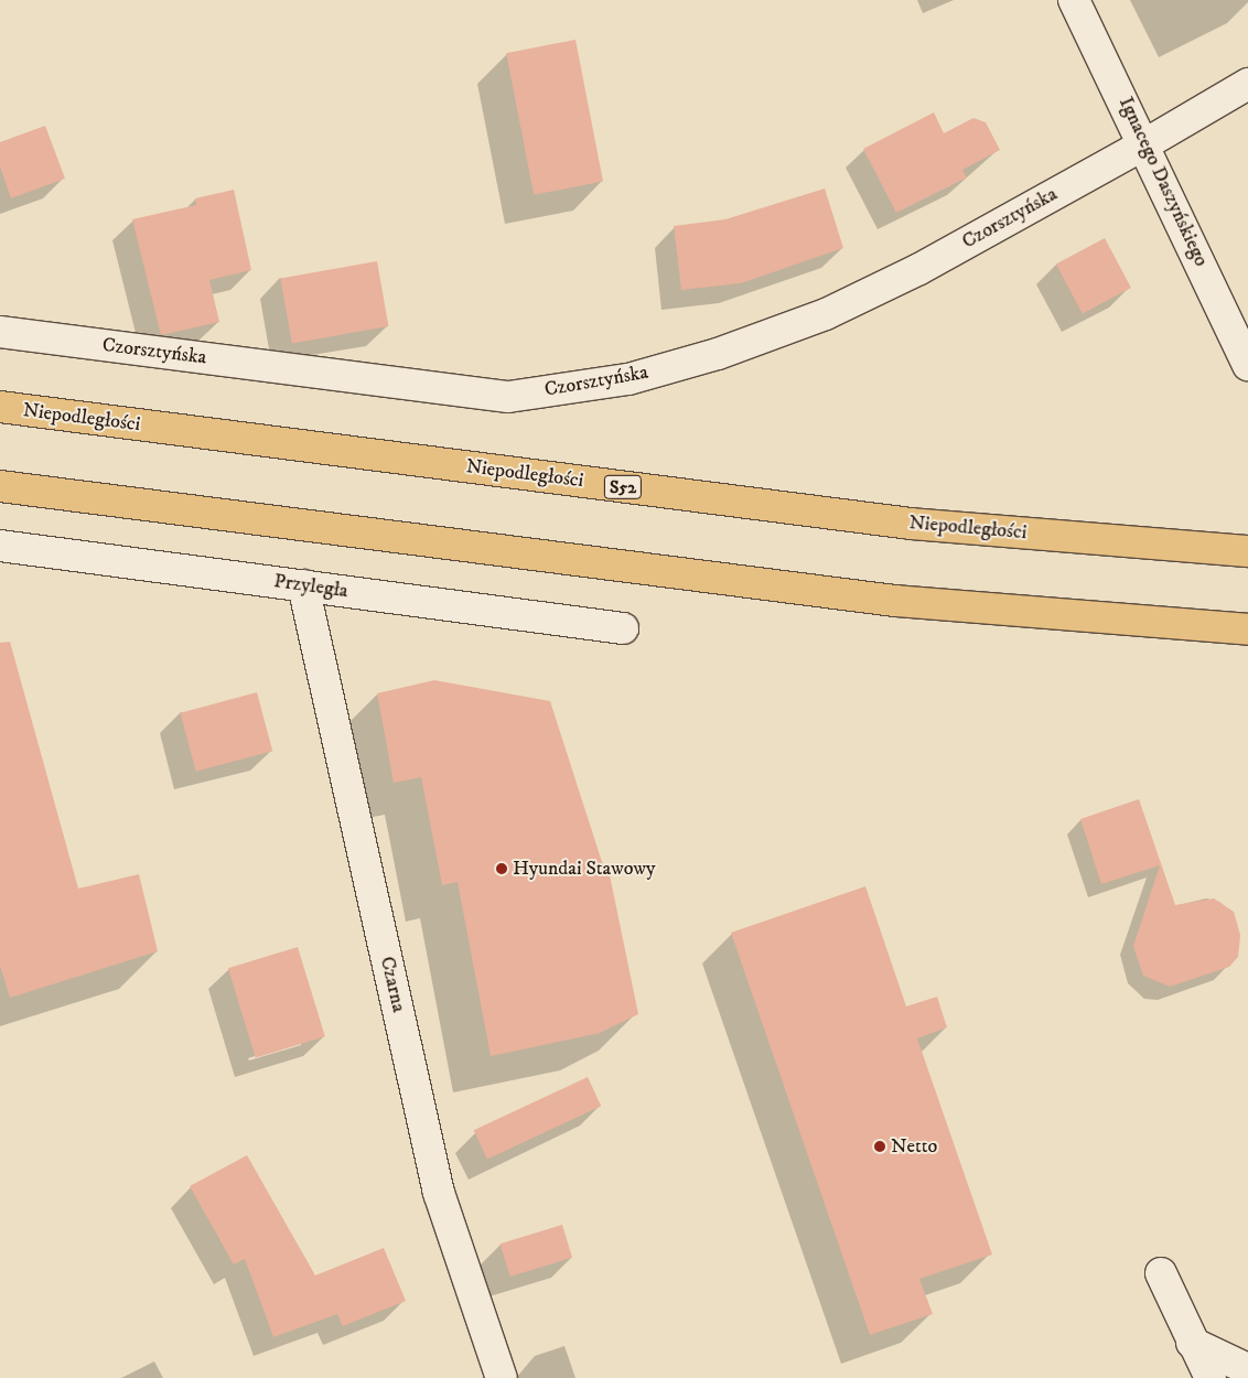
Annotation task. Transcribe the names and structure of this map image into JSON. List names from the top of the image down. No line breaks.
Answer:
{"streets":{"highway":["Niepodległości","S52"],"street":["Ignacego Daszyńskiego","Czorsztyńska","Przyległa","Czarna"]},"crossings":[["Ignacego Daszyńskiego","Czorsztyńska"],["Przyległa","Czarna"]],"places":["Hyundai Stawowy","Netto"]}
